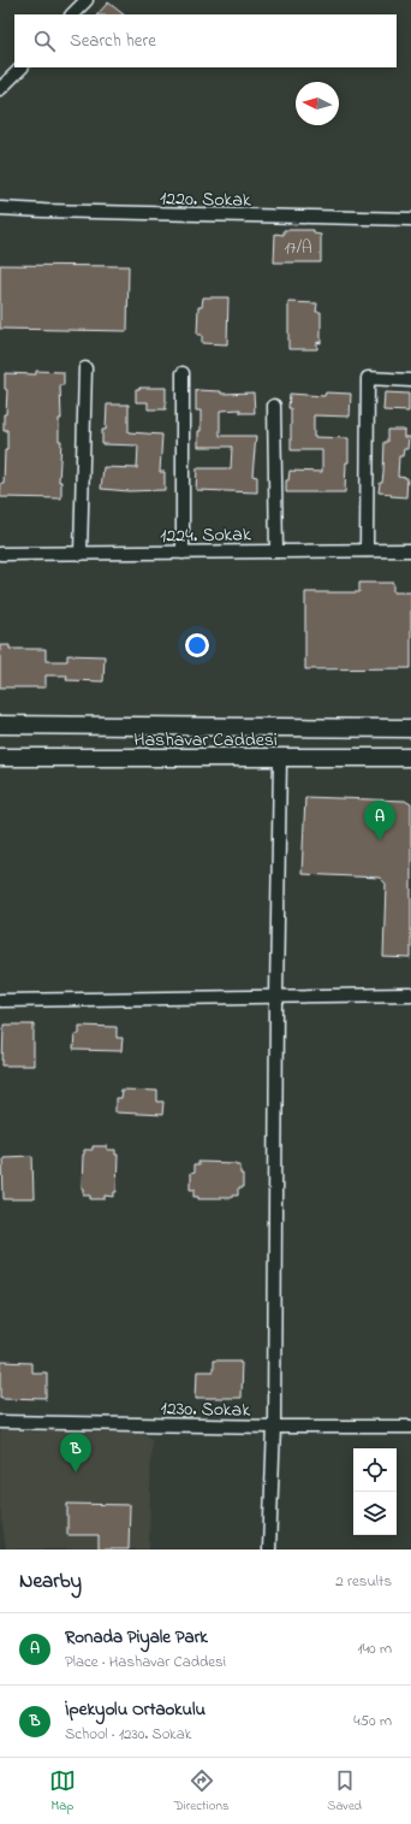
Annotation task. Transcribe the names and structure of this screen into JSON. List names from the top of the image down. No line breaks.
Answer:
{"streets":{"main road":["Hashavar Caddesi"],"street":["1220. Sokak","1224. Sokak","1230. Sokak"]},"house_numbers":["17/A"],"north":"left","page":{"search":"Search here","pins":["A","B"],"heading":["Nearby","2 results"],"list":[{"mark":"A","name":"Ronada Piyale Park","note":"Place · Hashavar Caddesi","value":"140 m"},{"mark":"B","name":"İpekyolu Ortaokulu","note":"School · 1230. Sokak","value":"450 m"}],"nav":["Map","Directions","Saved"]}}
